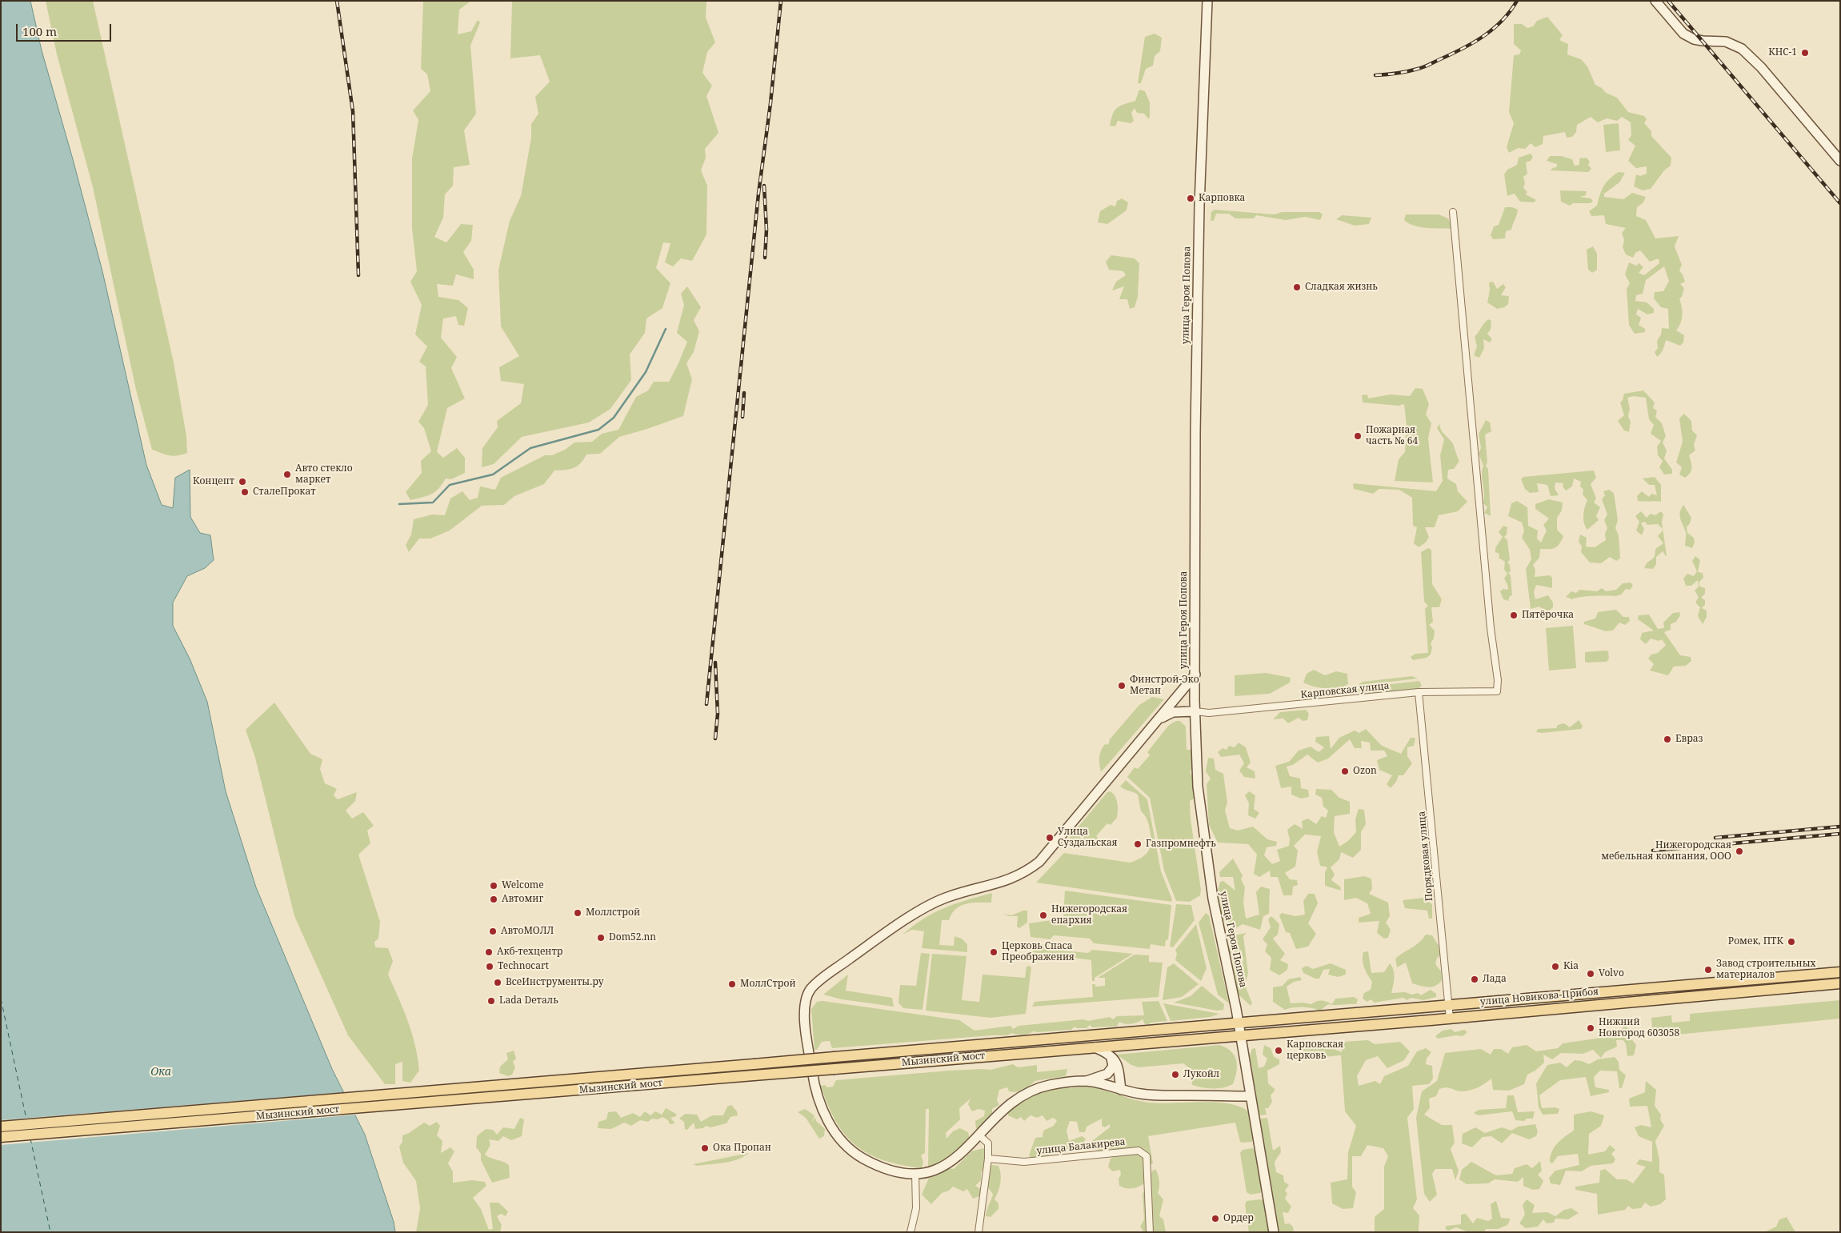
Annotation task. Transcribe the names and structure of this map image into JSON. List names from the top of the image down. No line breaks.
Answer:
{"streets":{"main road":["улица Новикова-Прибоя","Мызинский мост"],"street":["улица Героя Попова","Карповская улица","Порядковая улица","улица Балакирева"]},"crossings":[["улица Героя Попова","Карповская улица"],["улица Героя Попова","улица Новикова-Прибоя"],["улица Героя Попова","Мызинский мост"],["Карповская улица","Порядковая улица"],["Порядковая улица","улица Новикова-Прибоя"],["улица Новикова-Прибоя","Мызинский мост"]],"water":["Ока"],"places":["КНС-1","Карповка","Сладкая жизнь","Пожарная часть № 64","Авто стекло маркет","Концепт","СталеПрокат","Пятёрочка","Финстрой-Эко Метан","Евраз","Ozon","Улица Суздальская","Газпромнефть","Нижегородская мебельная компания, ООО","Welcome","Автомиг","Моллcтрой","Нижегородская епархия","АвтоМОЛЛ","Dom52.nn","Ромек, ПТК","Акб-техцентр","Церковь Спаса Преображения","Technocart","Kia","Завод строительных материалов","Volvo","Лада","ВсеИнструменты.ру","МоллСтрой","Lada Dеталь","Нижний Новгород 603058","Карповская церковь","Лукойл","Ока Пропан","Ордер"],"scale_bar":"100 m"}
